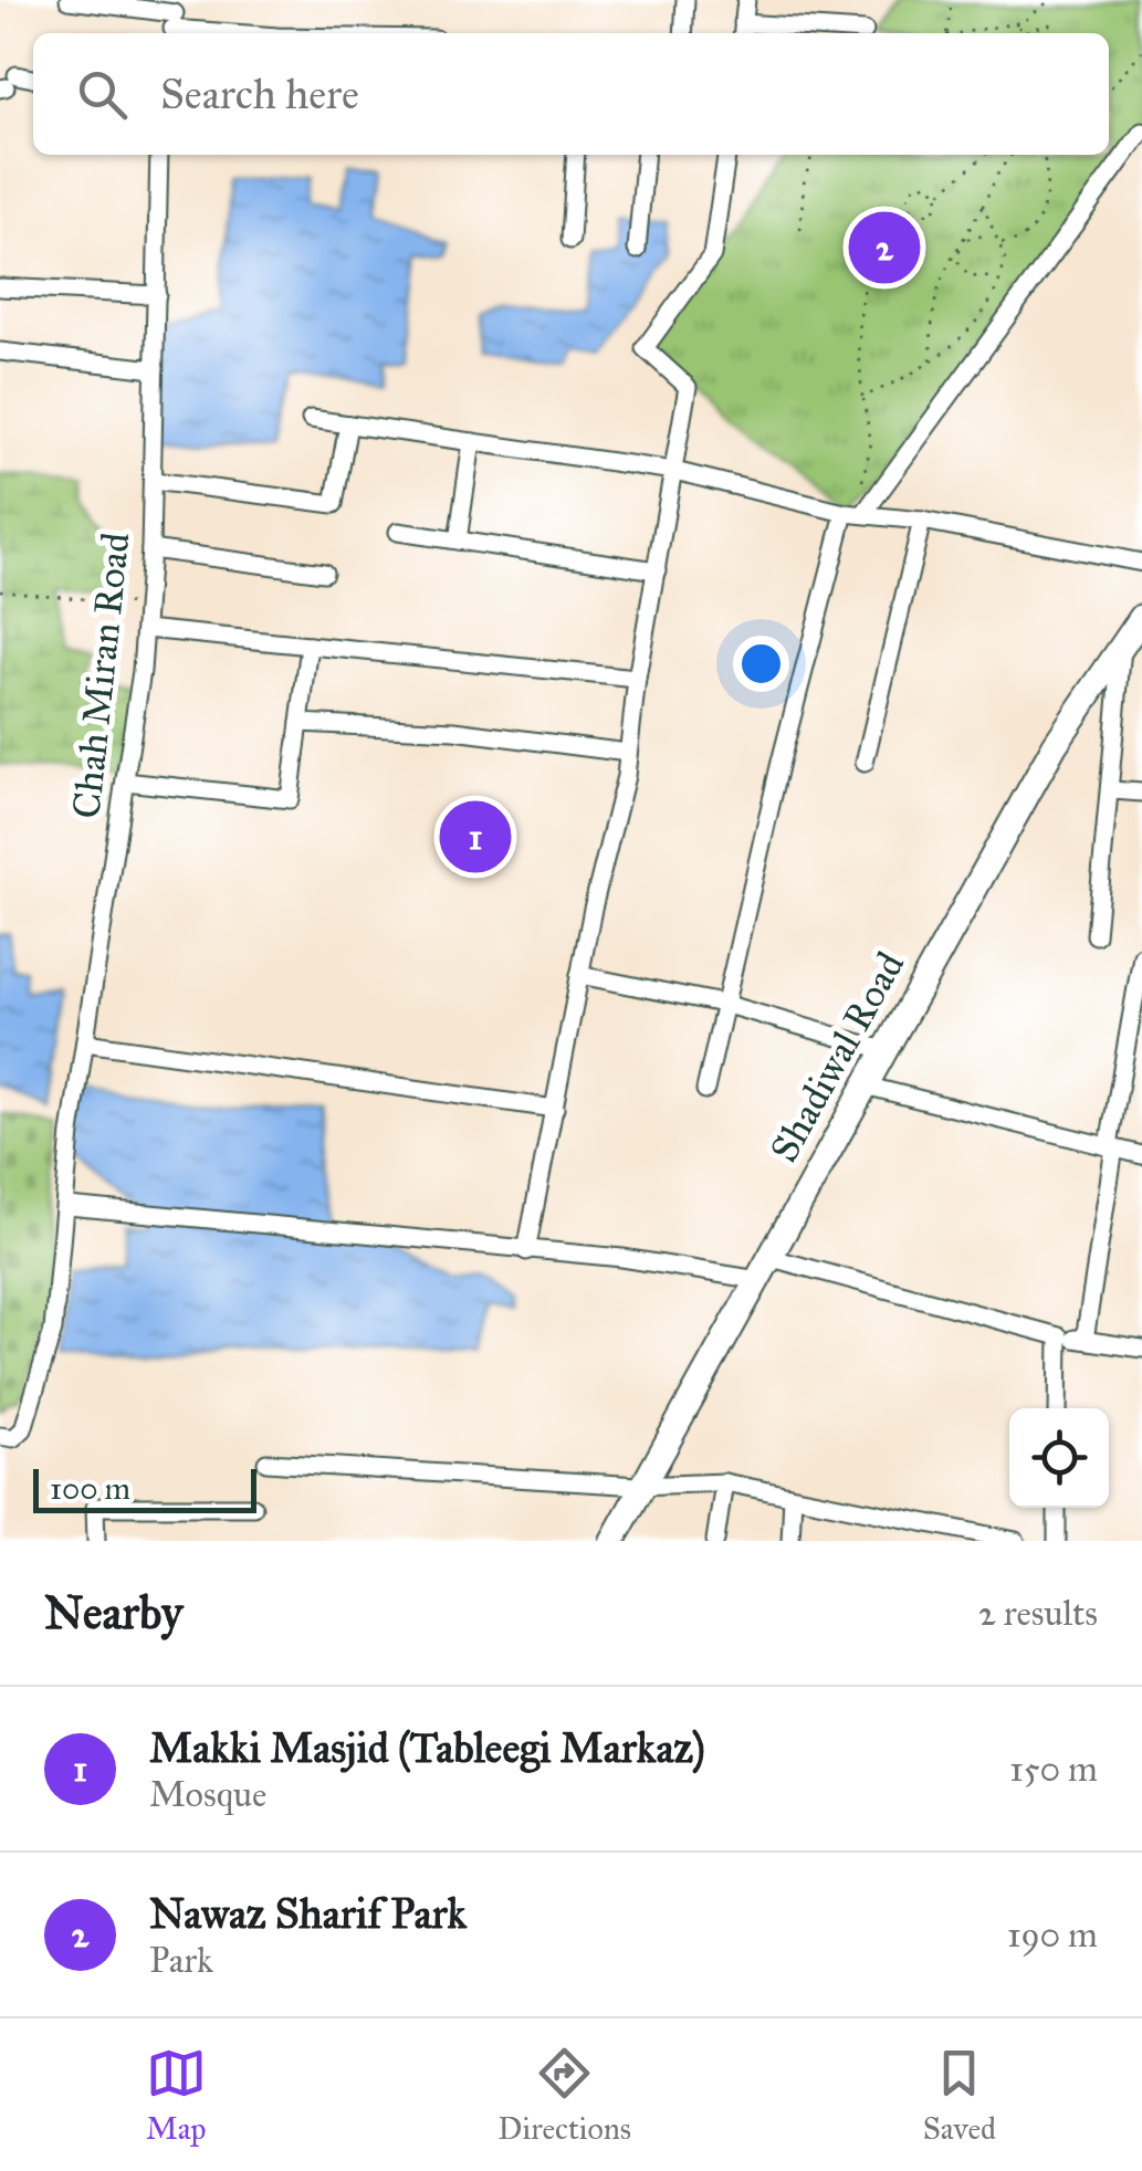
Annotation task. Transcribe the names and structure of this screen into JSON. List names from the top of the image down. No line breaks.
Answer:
{"streets":{"main road":["Shadiwal Road"],"street":["Chah Miran Road"]},"scale_bar":"100 m","page":{"search":"Search here","pins":["2","1"],"scale":"100 m","heading":["Nearby","2 results"],"list":[{"mark":"1","name":"Makki Masjid (Tableegi Markaz)","note":"Mosque","value":"150 m"},{"mark":"2","name":"Nawaz Sharif Park","note":"Park","value":"190 m"}],"nav":["Map","Directions","Saved"]}}
